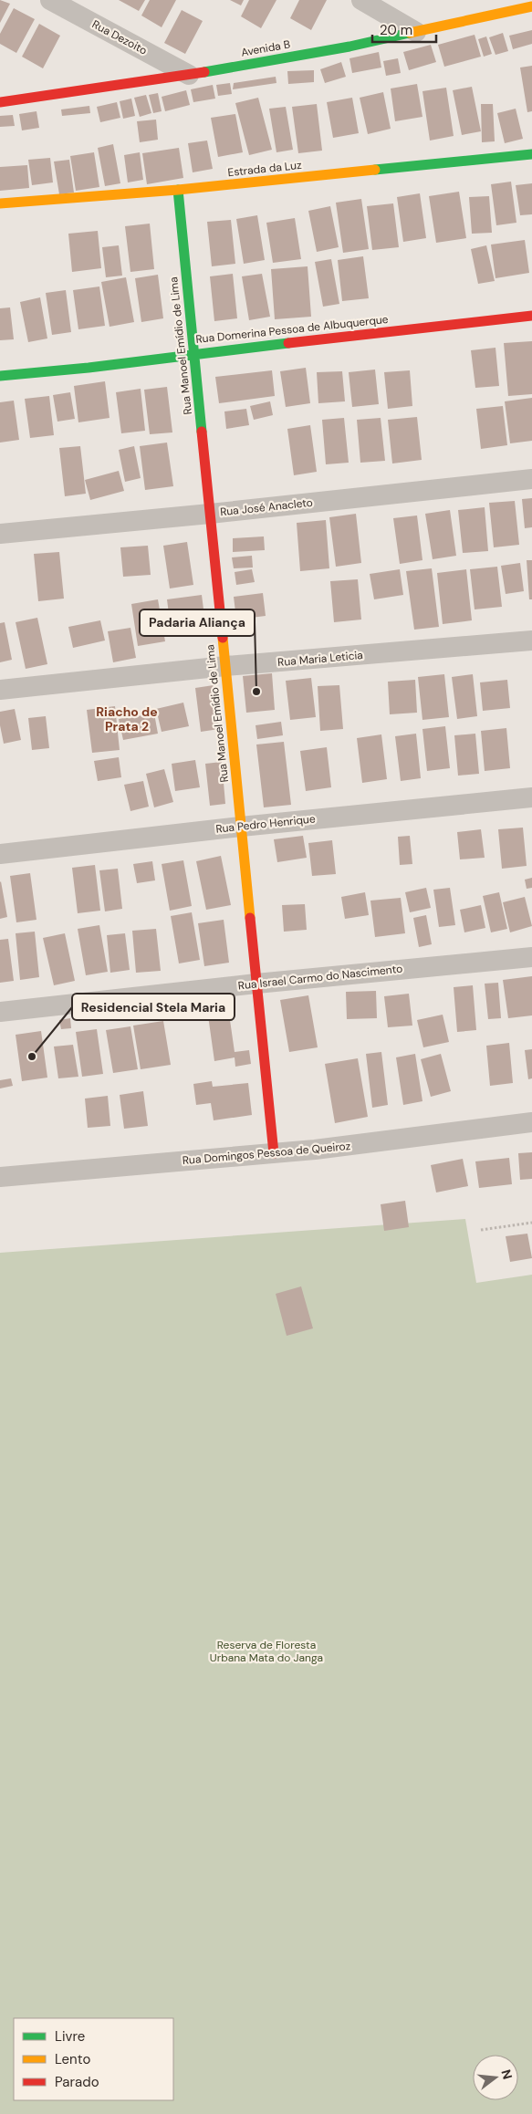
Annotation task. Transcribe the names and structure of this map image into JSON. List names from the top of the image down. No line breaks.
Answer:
{"streets":{"street":["Rua Dezoito","Avenida B","Estrada da Luz","Rua Domerina Pessoa de Albuquerque","Rua Manoel Emídio de Lima","Rua José Anacleto","Rua Maria Leticia","Rua Pedro Henrique","Rua Israel Carmo do Nascimento","Rua Domingos Pessoa de Queiroz"]},"crossings":[["Rua Dezoito","Avenida B"],["Estrada da Luz","Rua Manoel Emídio de Lima"],["Rua Domerina Pessoa de Albuquerque","Rua Manoel Emídio de Lima"],["Rua Manoel Emídio de Lima","Rua José Anacleto"],["Rua Manoel Emídio de Lima","Rua Maria Leticia"],["Rua Manoel Emídio de Lima","Rua Pedro Henrique"],["Rua Manoel Emídio de Lima","Rua Israel Carmo do Nascimento"],["Rua Manoel Emídio de Lima","Rua Domingos Pessoa de Queiroz"]],"districts":["Riacho de Prata 2"],"parks":["Reserva de Floresta Urbana Mata do Janga"],"places":["Padaria Aliança","Residencial Stela Maria"],"legend":["Livre","Lento","Parado"],"scale_bar":"20 m","north":"right"}
